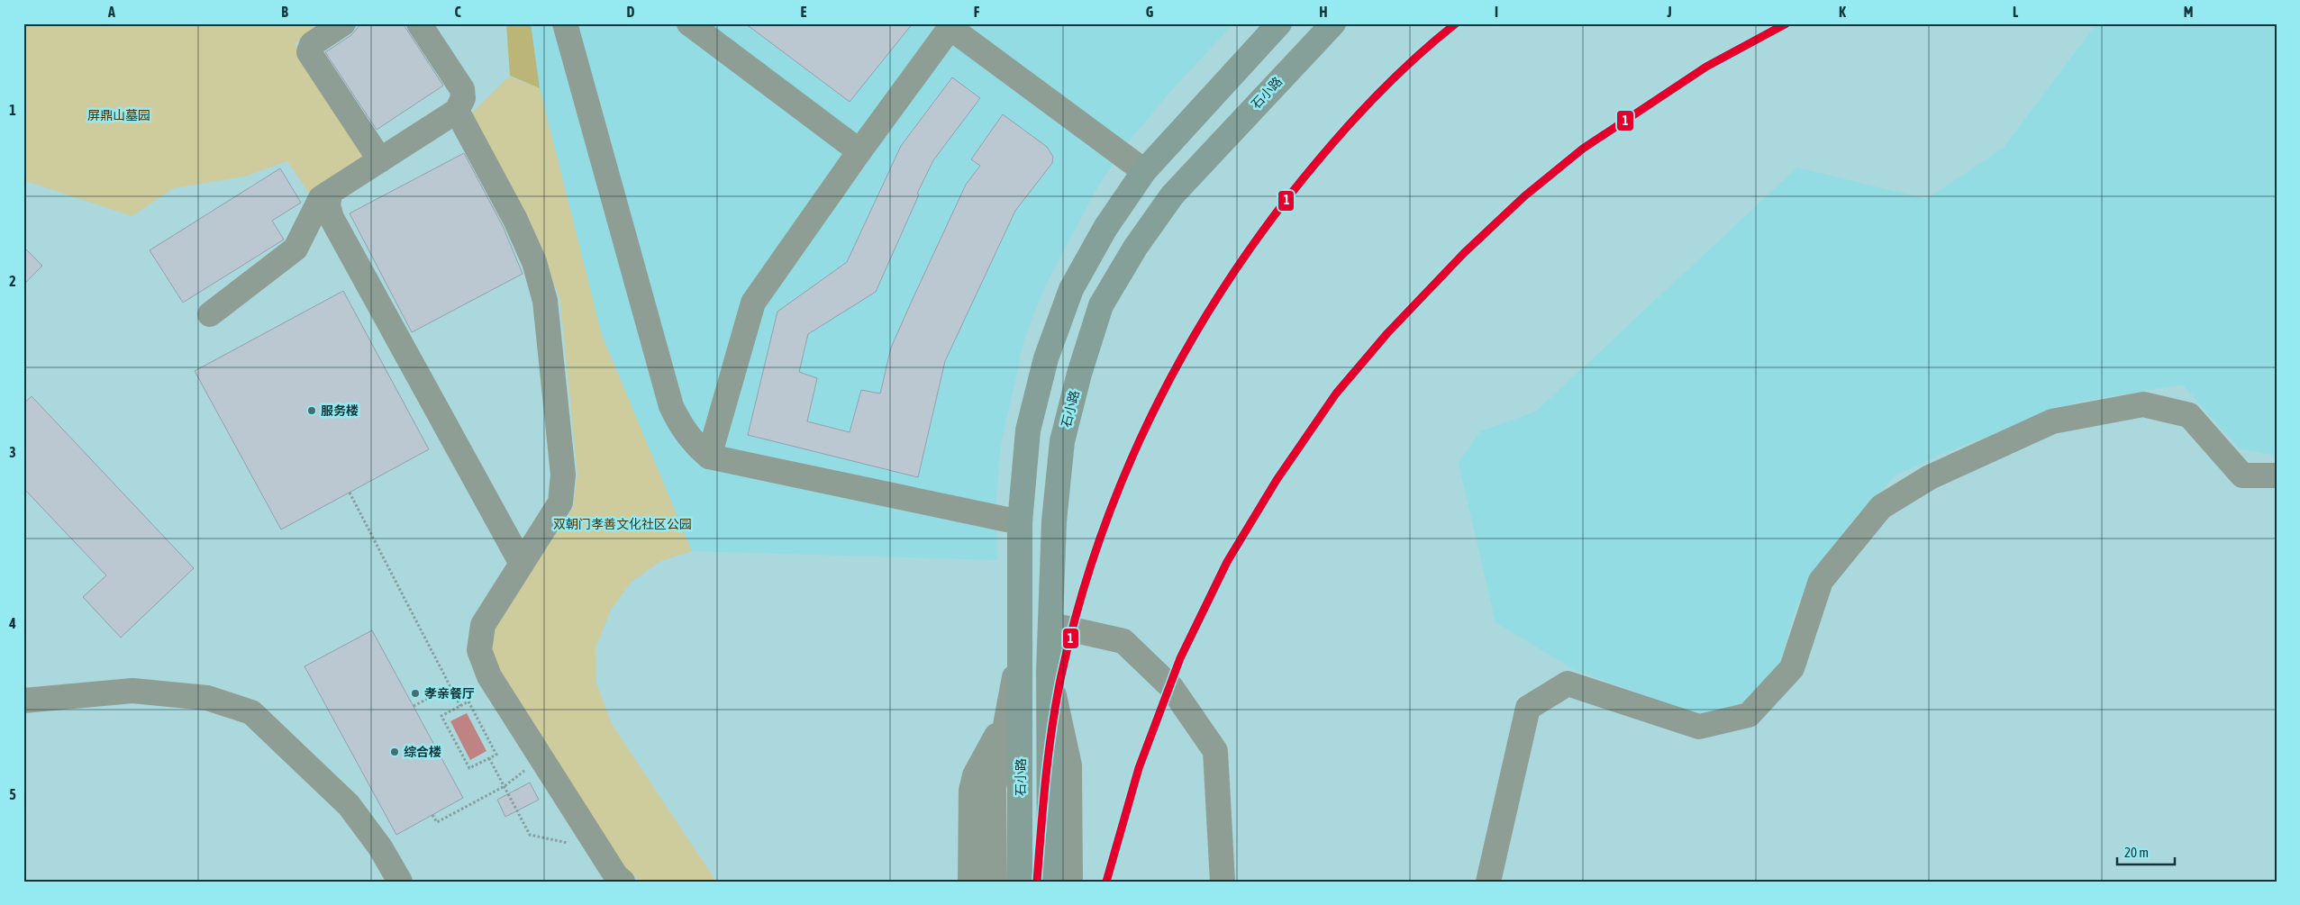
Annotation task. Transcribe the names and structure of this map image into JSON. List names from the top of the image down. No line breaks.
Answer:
{"streets":{"main road":["石小路"]},"parks":["屏鼎山墓园","双朝门孝善文化社区公园"],"places":["服务楼","孝亲餐厅","综合楼"],"lines":["transit line 1"],"scale_bar":"20 m","grid":{"columns":["A","B","C","D","E","F","G","H","I","J","K","L","M"],"rows":["1","2","3","4","5"]}}
